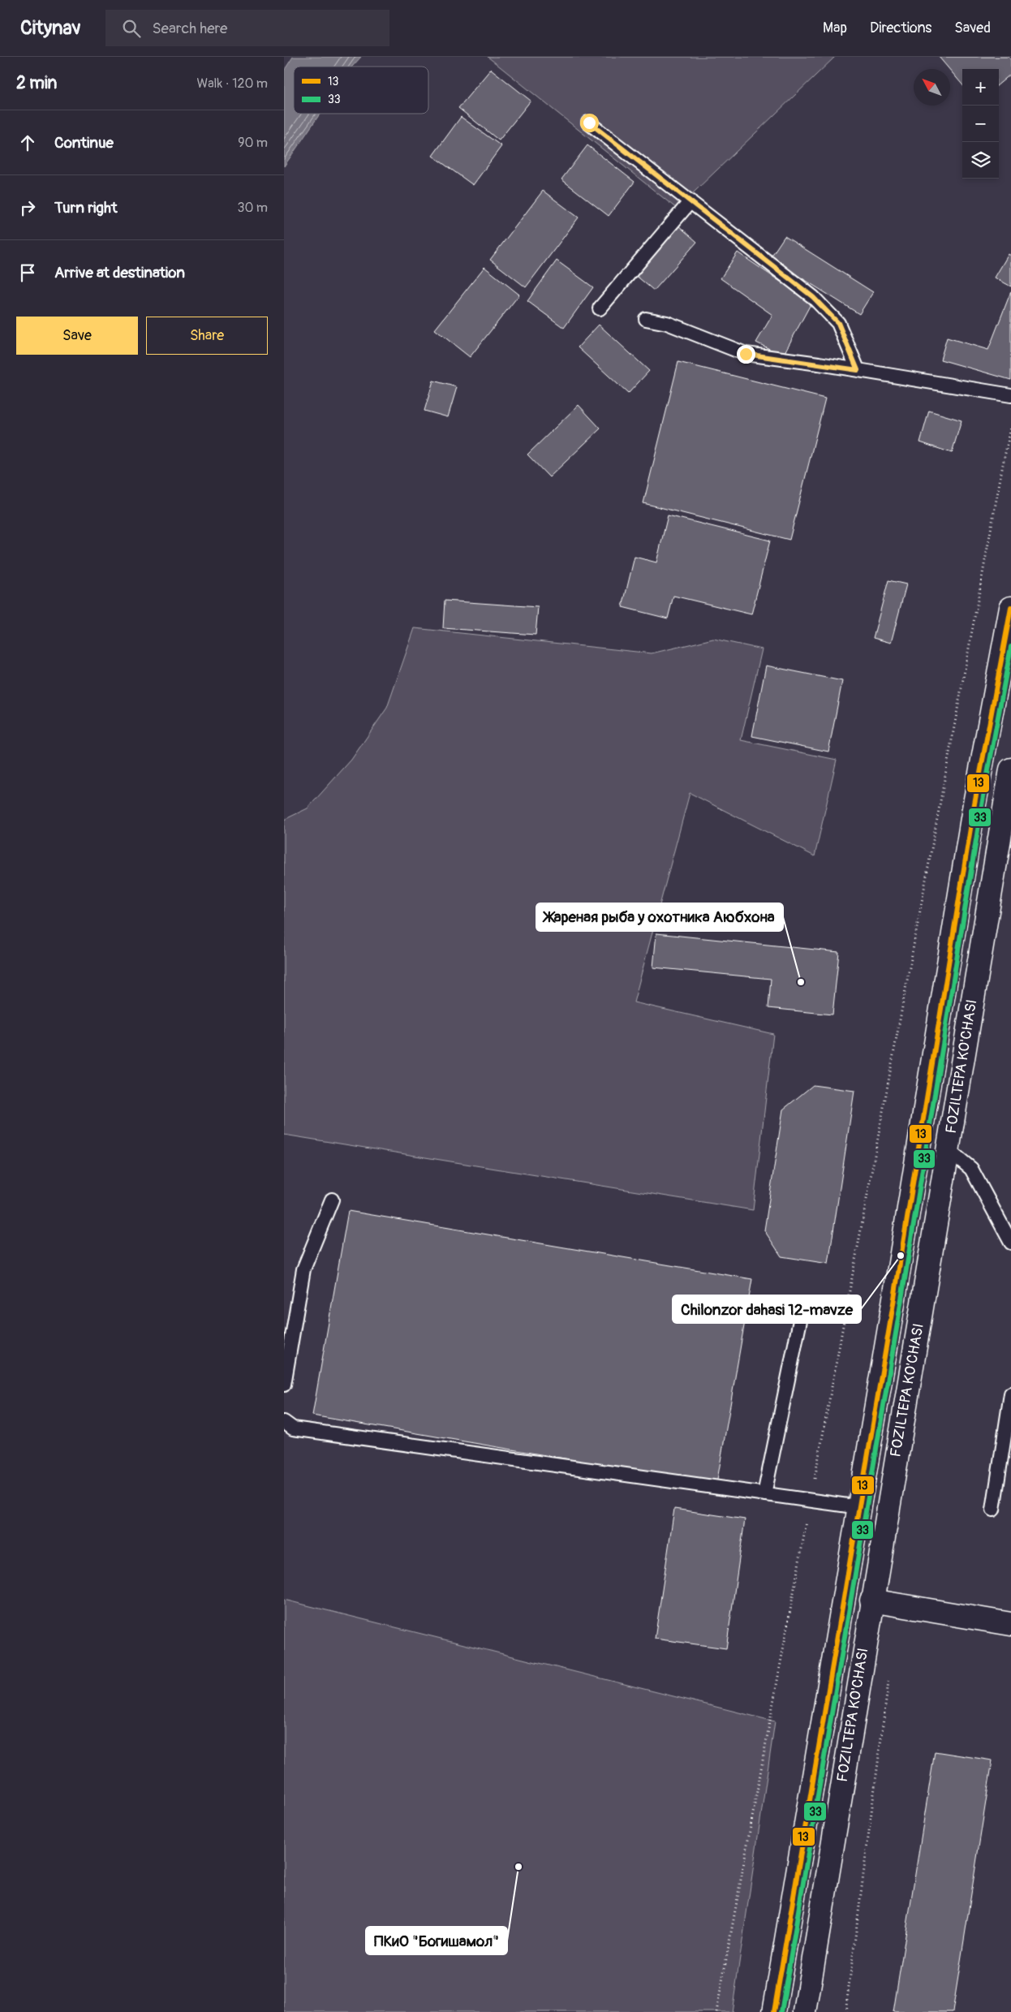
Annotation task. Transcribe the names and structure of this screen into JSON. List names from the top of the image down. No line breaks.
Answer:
{"streets":{"main road":["FOZILTEPA KO'CHASI"]},"places":["Жареная рыба у охотника Аюбхона","Chilonzor dahasi 12-mavze","ПКиО \"Богишамол\""],"lines":["transit line 13","transit line 33"],"legend":["13","33"],"north":"top left","page":{"header":"Citynav","search":"Search here","nav":["Map","Directions","Saved"],"heading":["2 min","Walk · 120 m"],"map_buttons":["+","−"],"list":[["Continue","90 m"],["Turn right","30 m"],"Arrive at destination"],"buttons":["Save","Share"]}}
